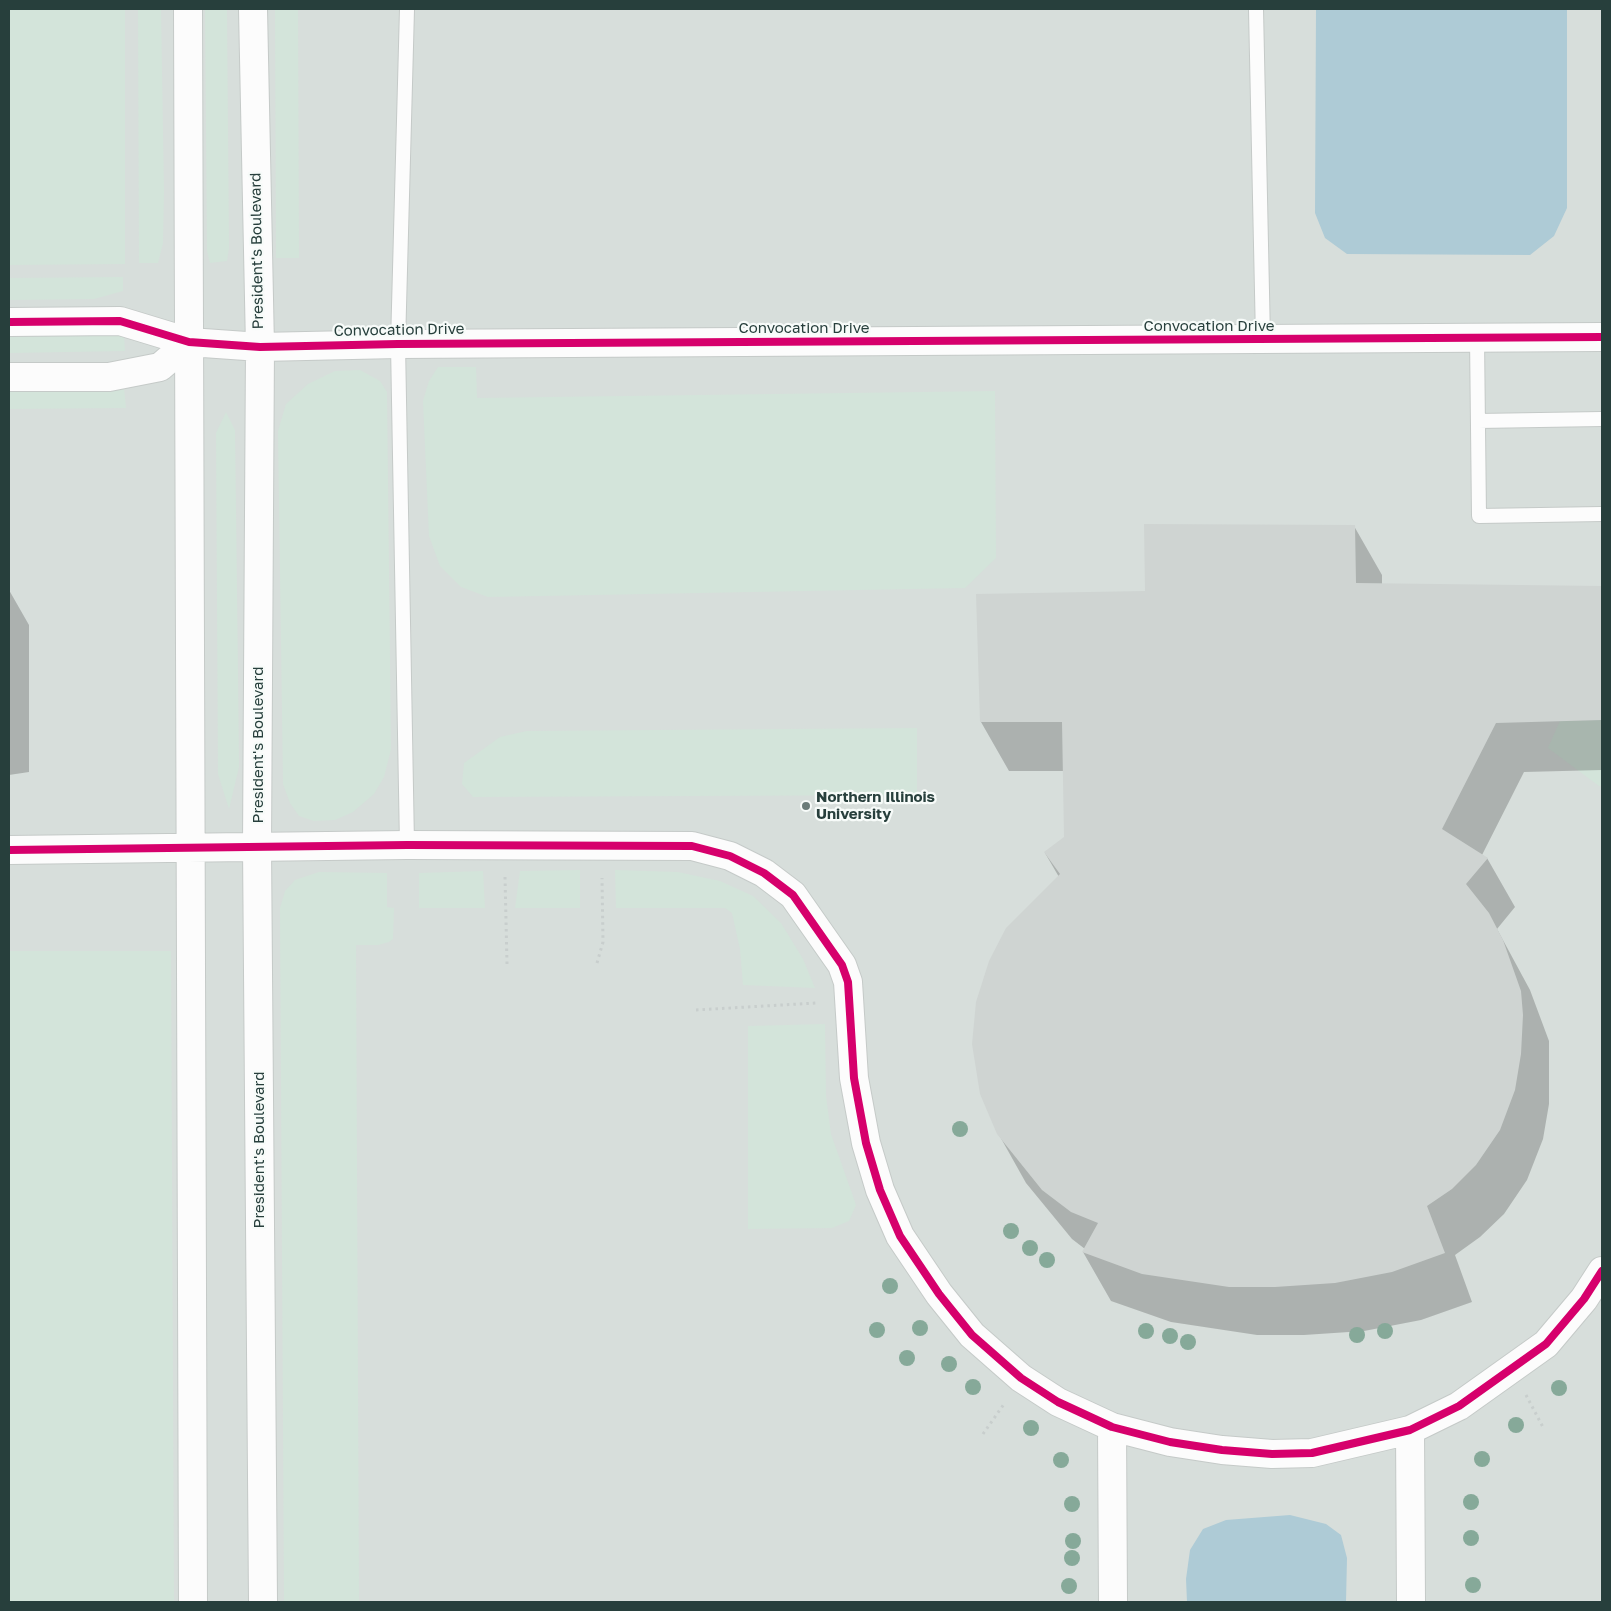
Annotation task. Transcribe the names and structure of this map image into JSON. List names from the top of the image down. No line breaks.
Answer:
{"streets":{"street":["President's Boulevard","Convocation Drive"]},"crossings":[["President's Boulevard","Convocation Drive"]],"places":["Northern Illinois University"]}
